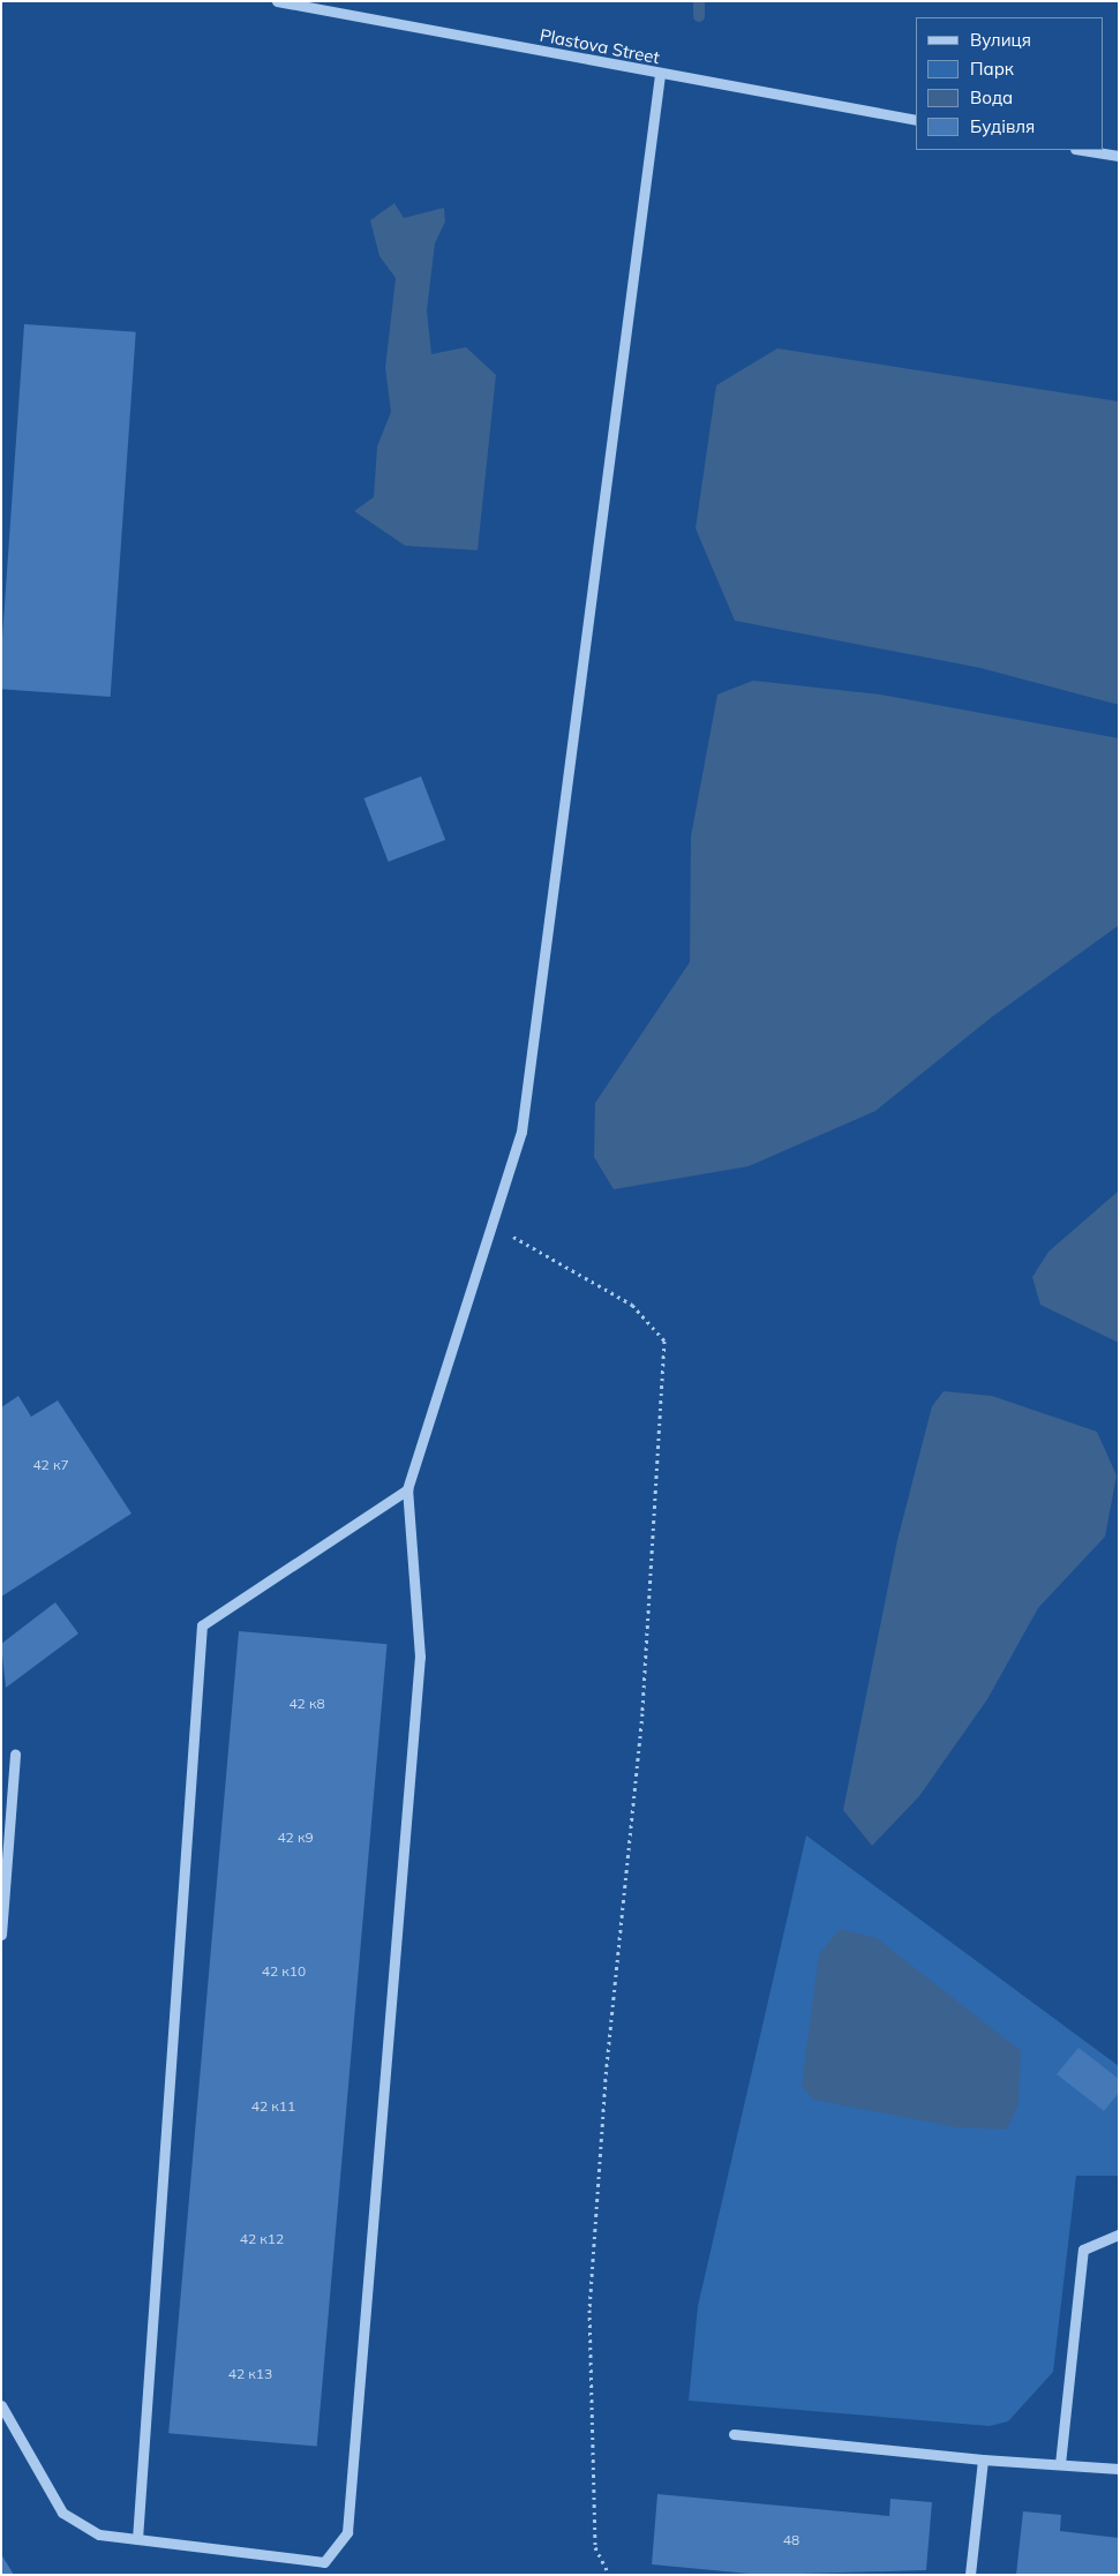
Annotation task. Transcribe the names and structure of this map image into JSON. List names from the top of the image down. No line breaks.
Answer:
{"streets":{"street":["Plastova Street"]},"house_numbers":["42 к7","42 к8","42 к9","42 к10","42 к11","42 к12","42 к13","48"],"legend":["Вулиця","Парк","Вода","Будівля"]}
